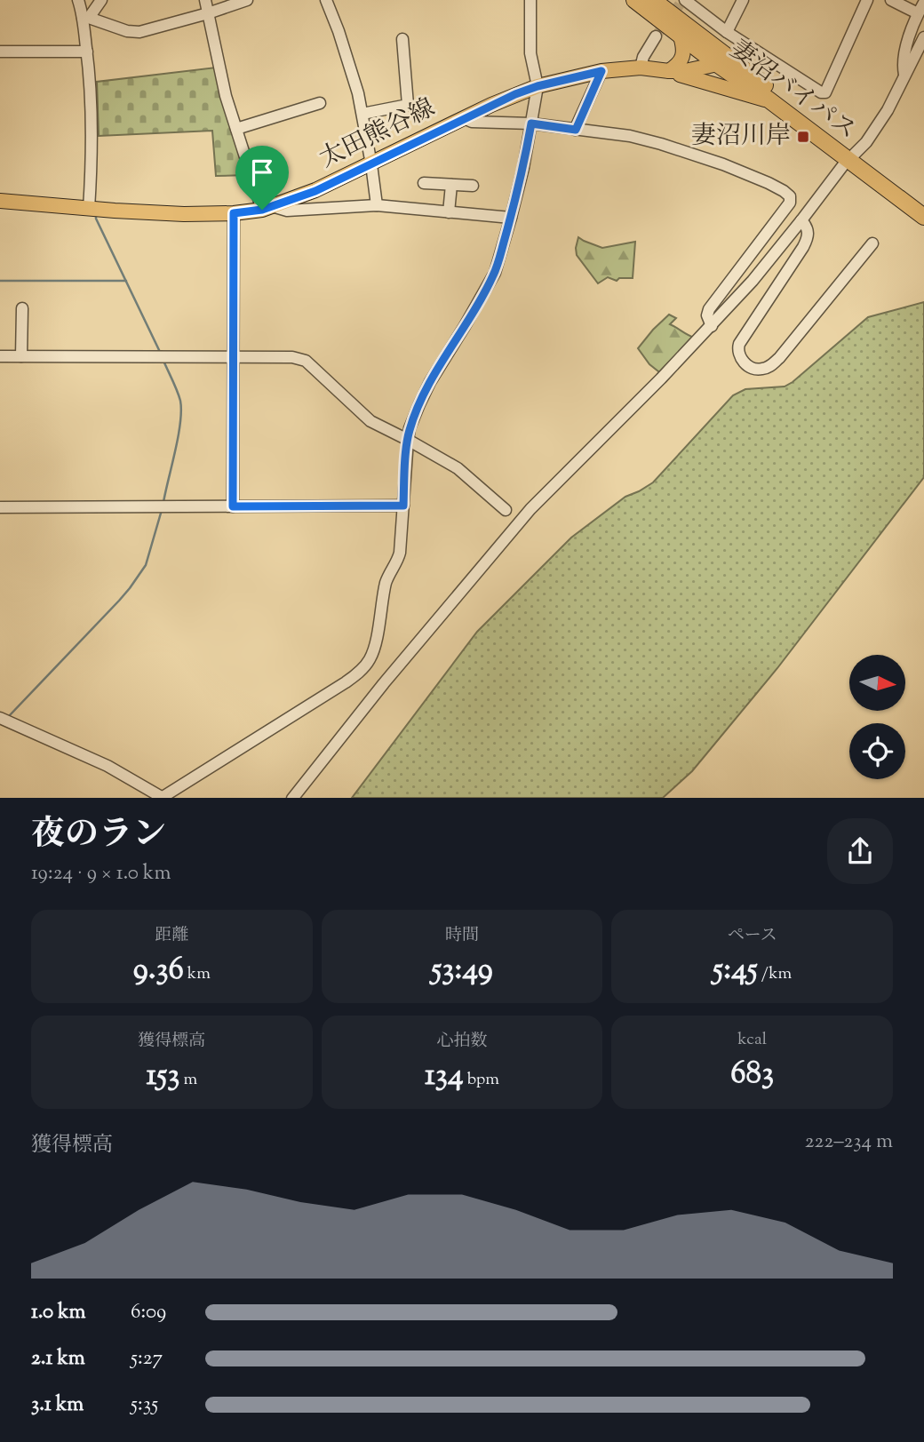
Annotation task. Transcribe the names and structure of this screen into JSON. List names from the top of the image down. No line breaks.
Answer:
{"streets":{"highway":["妻沼バイパス"],"main road":["太田熊谷線"]},"crossings":[["妻沼バイパス","太田熊谷線"]],"places":{"transit":["妻沼川岸"]},"north":"right","page":{"heading":["夜のラン","19:24 · 9 × 1.0 km"],"stats":[["距離","9.36 km"],["時間","53:49"],["ペース","5:45 /km"],["獲得標高","153 m"],["心拍数","134 bpm"],["kcal","683"]],"chart":["獲得標高","222–234 m"],"list":[{"name":"1.0 km","note":"6:09"},{"name":"2.1 km","note":"5:27"},{"name":"3.1 km","note":"5:35"}]}}
